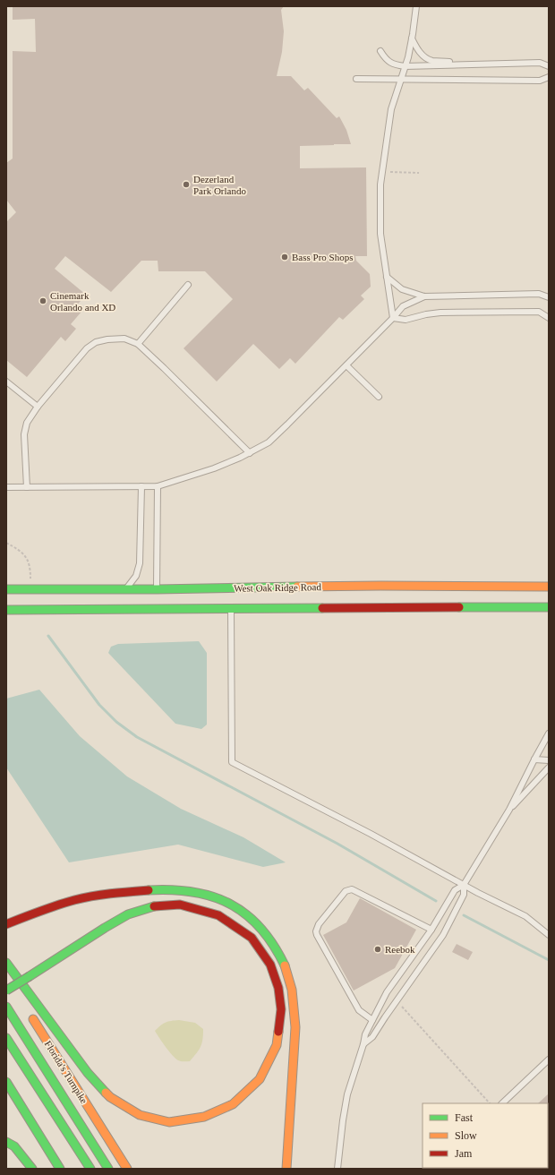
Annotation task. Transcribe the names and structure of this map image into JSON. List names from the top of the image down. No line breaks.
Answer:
{"streets":{"main road":["West Oak Ridge Road","Florida's Turnpike"]},"places":["Dezerland Park Orlando","Bass Pro Shops","Cinemark Orlando and XD","Reebok"],"legend":["Fast","Slow","Jam"]}
